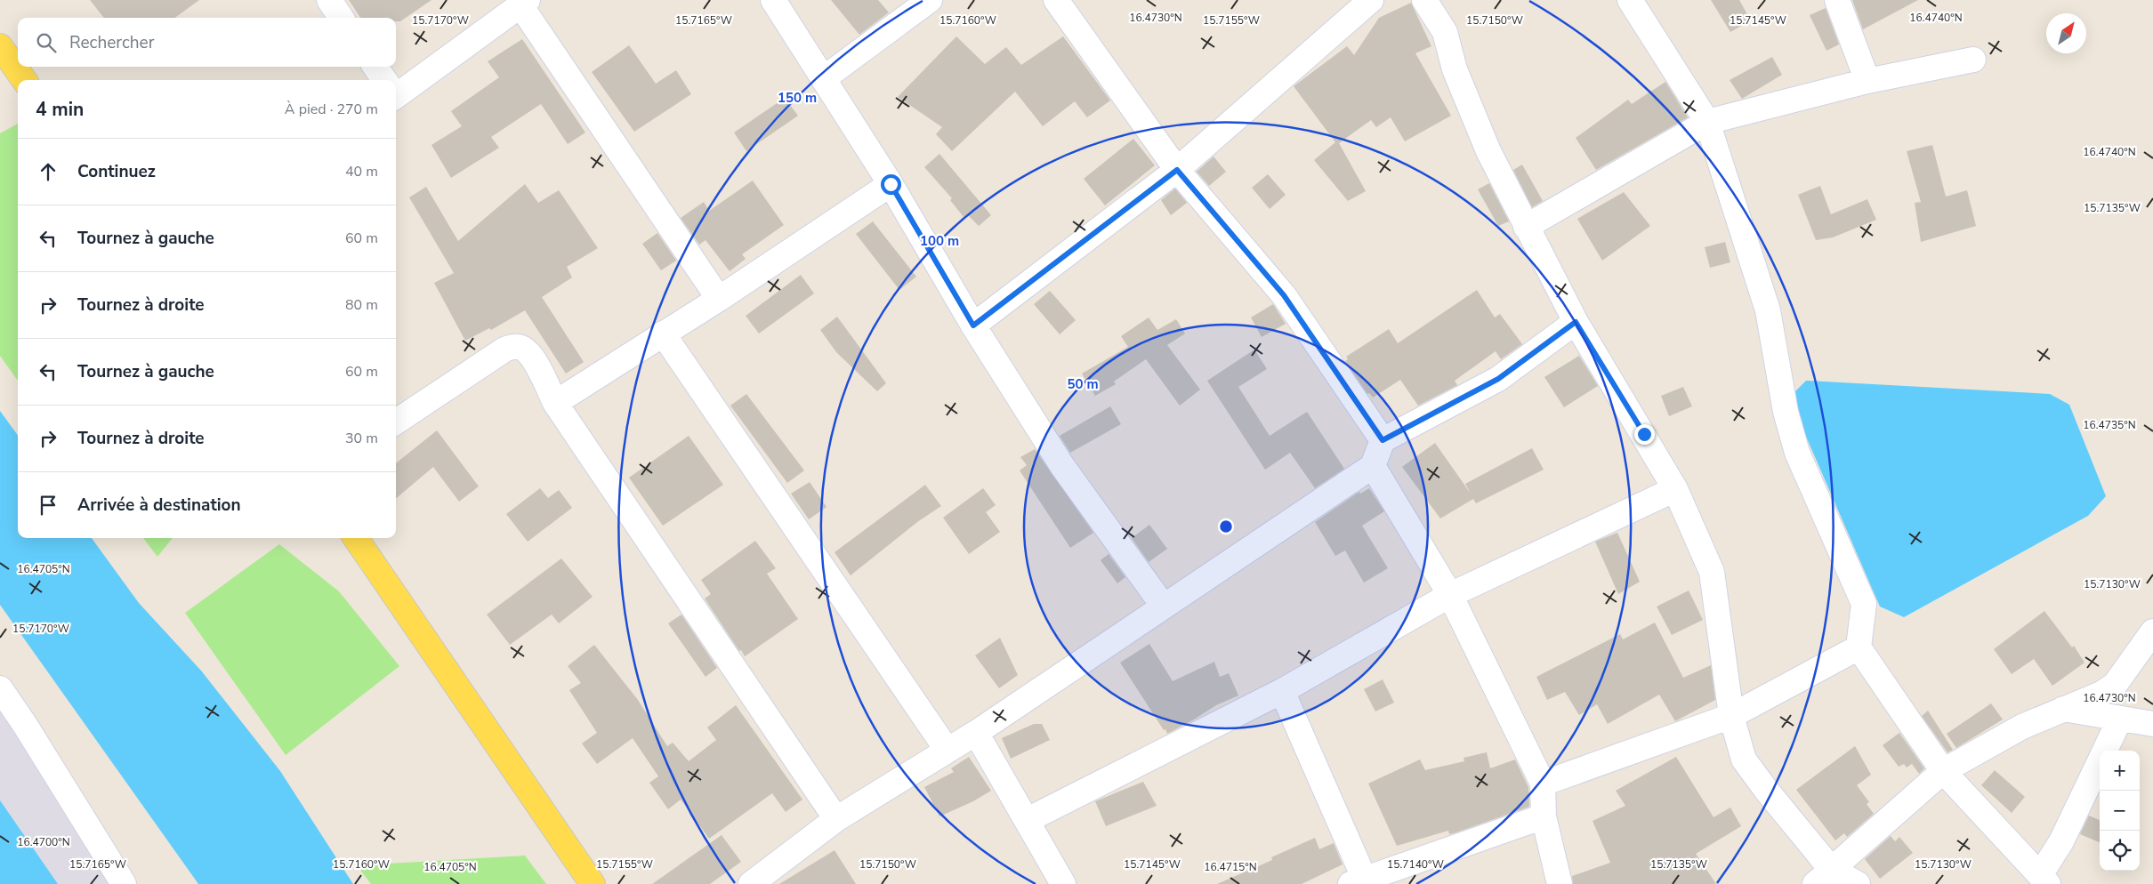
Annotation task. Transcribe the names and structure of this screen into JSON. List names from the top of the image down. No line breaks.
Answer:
{"north":"top right","page":{"search":"Rechercher","heading":["4 min","À pied · 270 m"],"list":[["Continuez","40 m"],["Tournez à gauche","60 m"],["Tournez à droite","80 m"],["Tournez à gauche","60 m"],["Tournez à droite","30 m"],"Arrivée à destination"],"map_buttons":["+","−"]},"coordinates":["16.4740°N","16.4730°N","15.7170°W","15.7165°W","15.7160°W","15.7155°W","15.7150°W","15.7145°W","15.7135°W","16.4735°N","16.4705°N","15.7130°W","16.4700°N","15.7140°W","16.4715°N"],"rings":["150 m","100 m","50 m"]}
